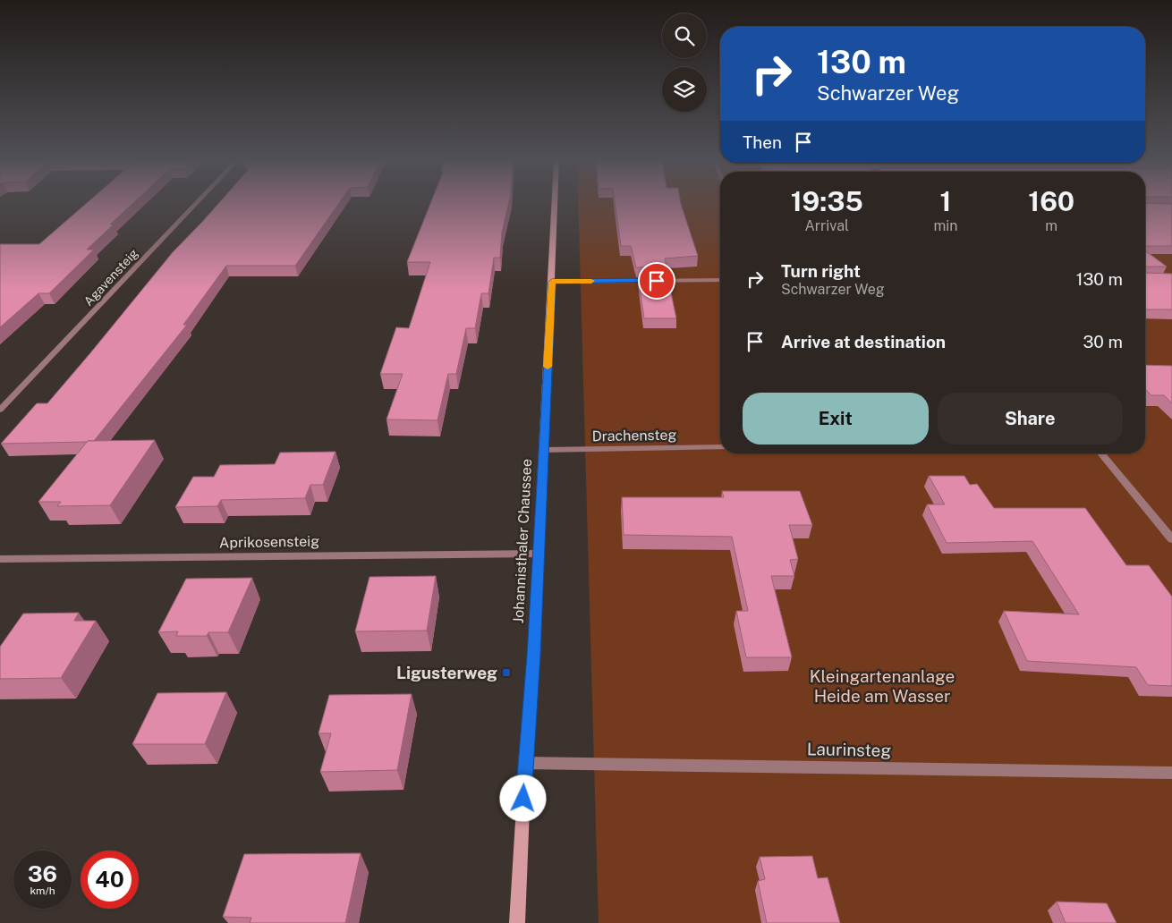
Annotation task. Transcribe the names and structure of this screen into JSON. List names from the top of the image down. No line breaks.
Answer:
{"streets":{"street":["Agavensteig","Drachensteg","Johannisthaler Chaussee","Aprikosensteig","Laurinsteg"]},"crossings":[["Drachensteg","Johannisthaler Chaussee"],["Johannisthaler Chaussee","Aprikosensteig"],["Johannisthaler Chaussee","Laurinsteg"]],"parks":["Kleingartenanlage Heide am Wasser"],"places":{"transit":["Ligusterweg"]},"page":{"turn":["130 m","Schwarzer Weg"],"then":"Then","eta":["19:35","Arrival","1","min","160","m"],"list":[{"name":"Turn right","note":"Schwarzer Weg","value":"130 m"},{"name":"Arrive at destination","value":"30 m"}],"buttons":["Exit","Share"],"speed":"36 km/h","limit":"40"}}
